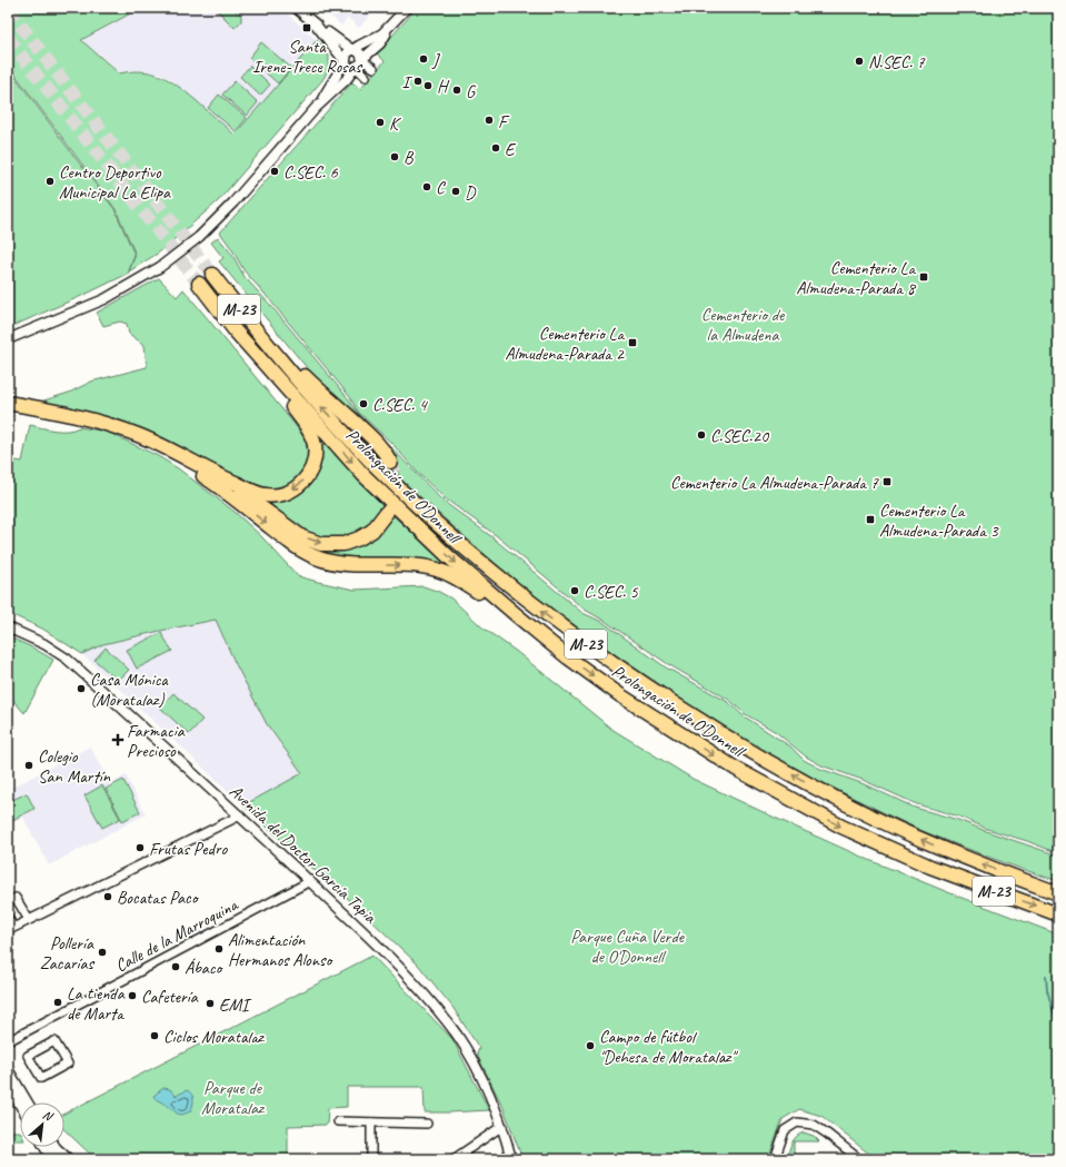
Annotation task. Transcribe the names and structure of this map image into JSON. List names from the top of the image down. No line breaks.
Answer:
{"streets":{"highway":["M-23","Prolongación de O'Donnell"],"street":["Avenida del Doctor García Tapia","Calle de la Marroquina"]},"crossings":[["Avenida del Doctor García Tapia","Calle de la Marroquina"]],"parks":["Cementerio de la Almudena","Parque Cuña Verde de O'Donnell","Parque de Moratalaz"],"places":{"transit":["Santa Irene-Trece Rosas","Cementerio La Almudena-Parada 8","Cementerio La Almudena-Parada 2","Cementerio La Almudena-Parada 7","Cementerio La Almudena-Parada 3"],"other":["J","N.SEC. 7","I","H","G","F","K","E","B","C.SEC. 6","Centro Deportivo Municipal La Elipa","C","D","C.SEC. 4","C.SEC.20","C.SEC. 5","Casa Mónica (Moratalaz)","Colegio San Martín","Frutas Pedro","Bocatas Paco","Alimentación Hermanos Alonso","Pollería Zacarías","Ábaco","Cafetería","La tienda de Marta","EMI","Ciclos Moratalaz","Campo de fútbol \"Dehesa de Moratalaz\""],"health":["Farmacia Precioso"]},"north":"top right"}
